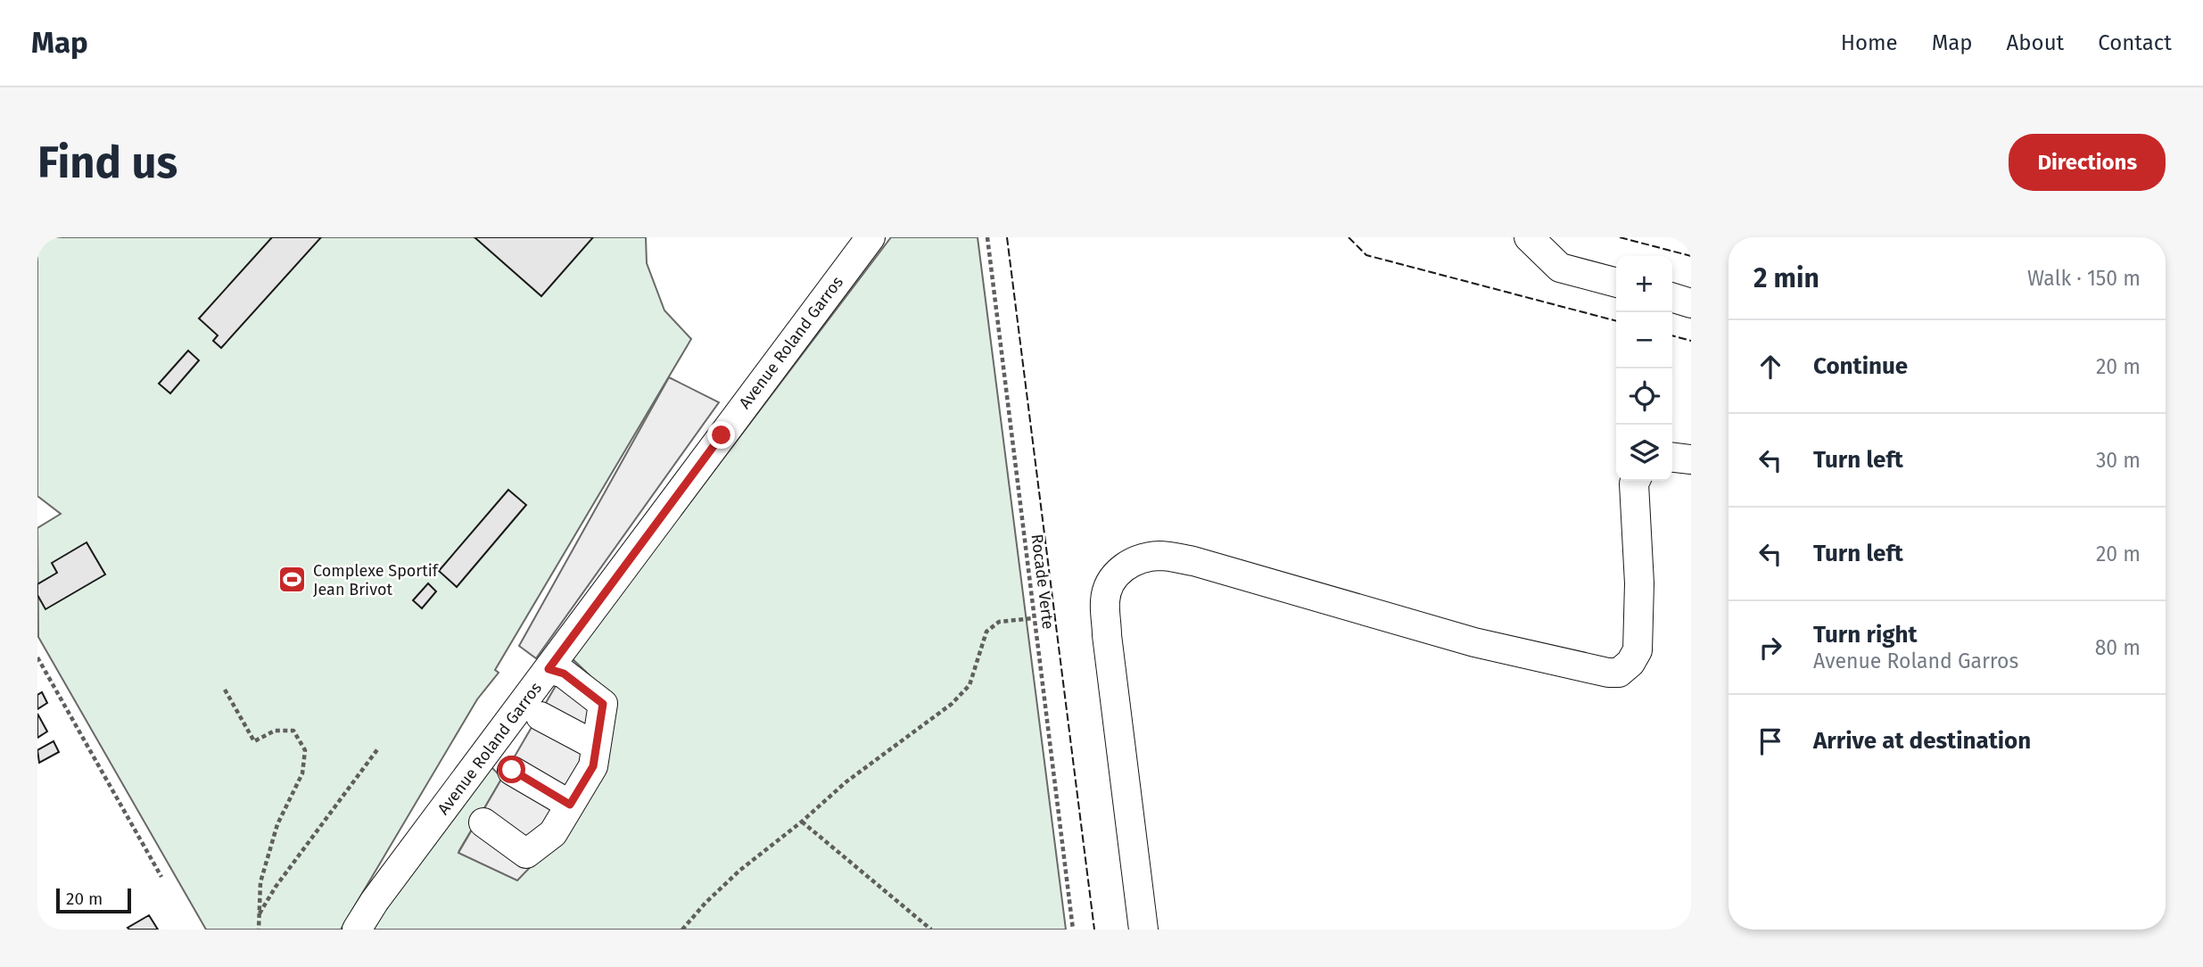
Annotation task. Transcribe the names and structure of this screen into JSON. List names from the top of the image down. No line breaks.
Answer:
{"streets":{"street":["Avenue Roland Garros"],"path":["Rocade Verte"]},"places":{"sports":["Complexe Sportif Jean Brivot"]},"scale_bar":"20 m","page":{"header":"Map","nav":["Home","Map","About","Contact"],"buttons":"Directions","title":"Find us","heading":["2 min","Walk · 150 m"],"map_buttons":["+","−"],"list":[["Continue","20 m"],["Turn left","30 m"],["Turn left","20 m"],["Turn right","Avenue Roland Garros","80 m"],"Arrive at destination"],"scale":"20 m"}}
